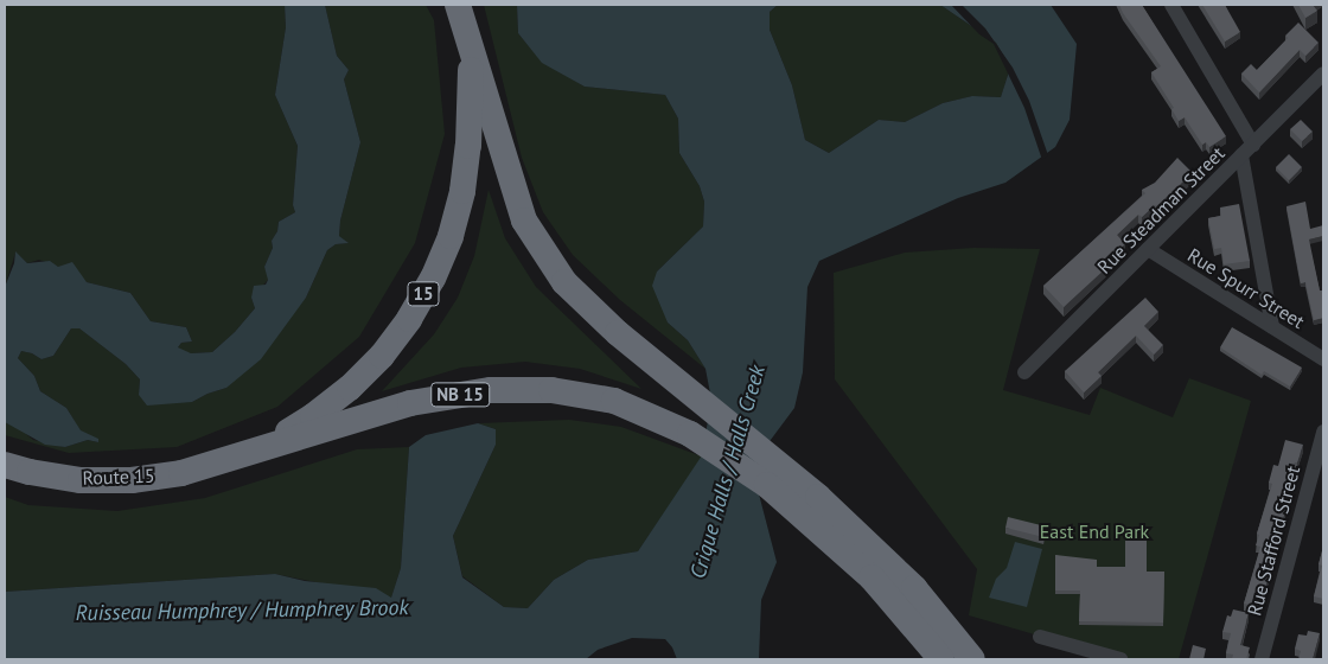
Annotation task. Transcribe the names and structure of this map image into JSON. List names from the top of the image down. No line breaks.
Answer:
{"streets":{"highway":["15","NB 15","Route 15"],"street":["Rue Steadman Street","Rue Spurr Street","Rue Stafford Street"]},"crossings":[["Rue Steadman Street","Rue Spurr Street"],["15","NB 15"],["15","Route 15"],["NB 15","Route 15"]],"water":["Crique Halls / Halls Creek","Ruisseau Humphrey / Humphrey Brook"],"parks":["East End Park"]}
